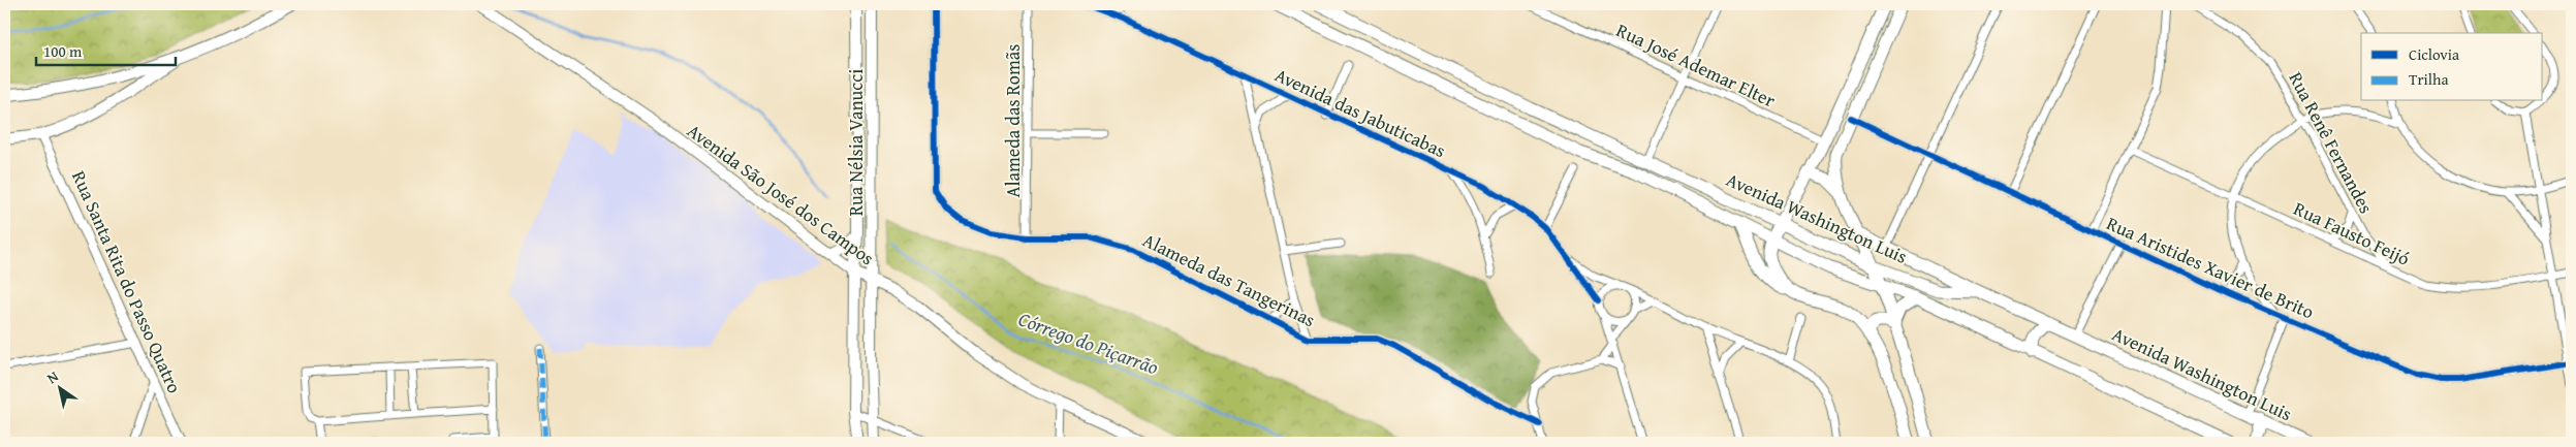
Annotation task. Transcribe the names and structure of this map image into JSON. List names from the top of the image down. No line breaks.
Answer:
{"streets":{"main road":["Rua Nélsia Vanucci","Avenida São José dos Campos","Avenida Washington Luis"],"street":["Rua José Ademar Elter","Avenida das Jabuticabas","Alameda das Romãs","Rua Renê Fernandes","Rua Fausto Feijó","Rua Aristides Xavier de Brito","Alameda das Tangerinas","Rua Santa Rita do Passo Quatro"]},"crossings":[["Alameda das Romãs","Alameda das Tangerinas"],["Rua Nélsia Vanucci","Avenida São José dos Campos"],["Rua Renê Fernandes","Rua Fausto Feijó"]],"water":["Córrego do Piçarrão"],"legend":["Ciclovia","Trilha"],"scale_bar":"100 m","north":"top left"}
